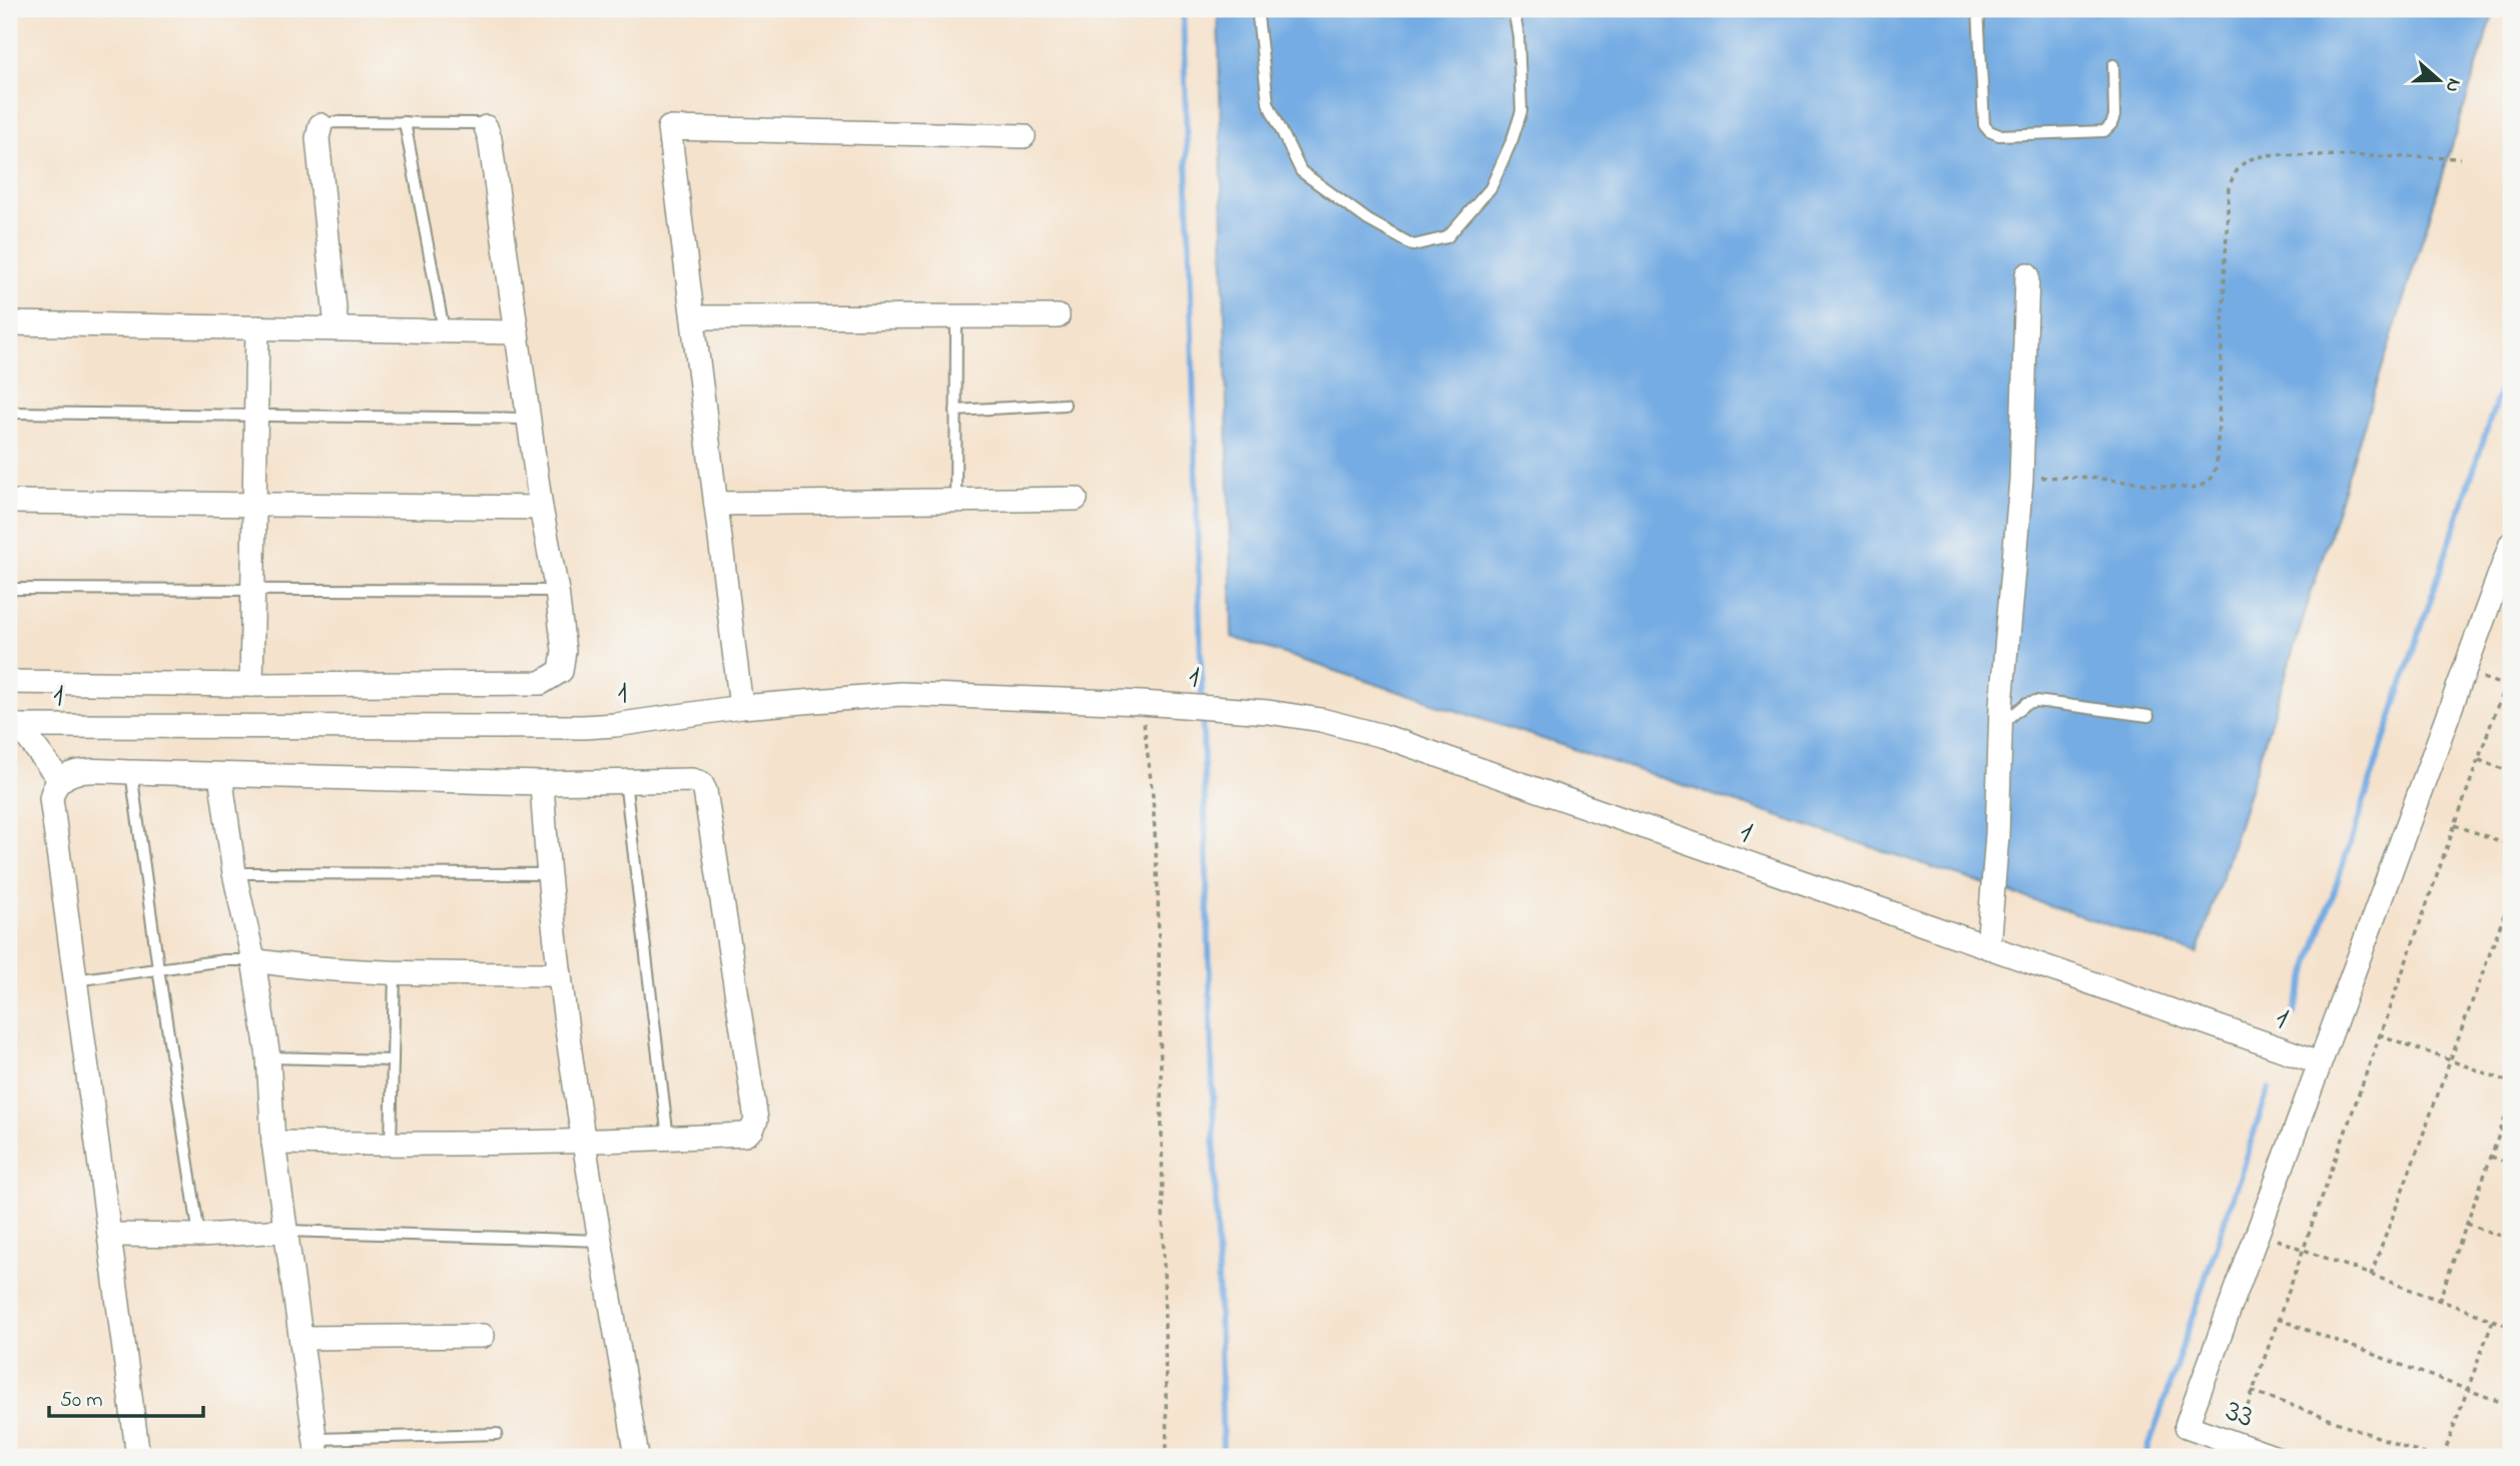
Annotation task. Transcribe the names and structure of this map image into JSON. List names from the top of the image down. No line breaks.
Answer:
{"streets":{"street":["1","33"]},"scale_bar":"50 m","north":"right"}
